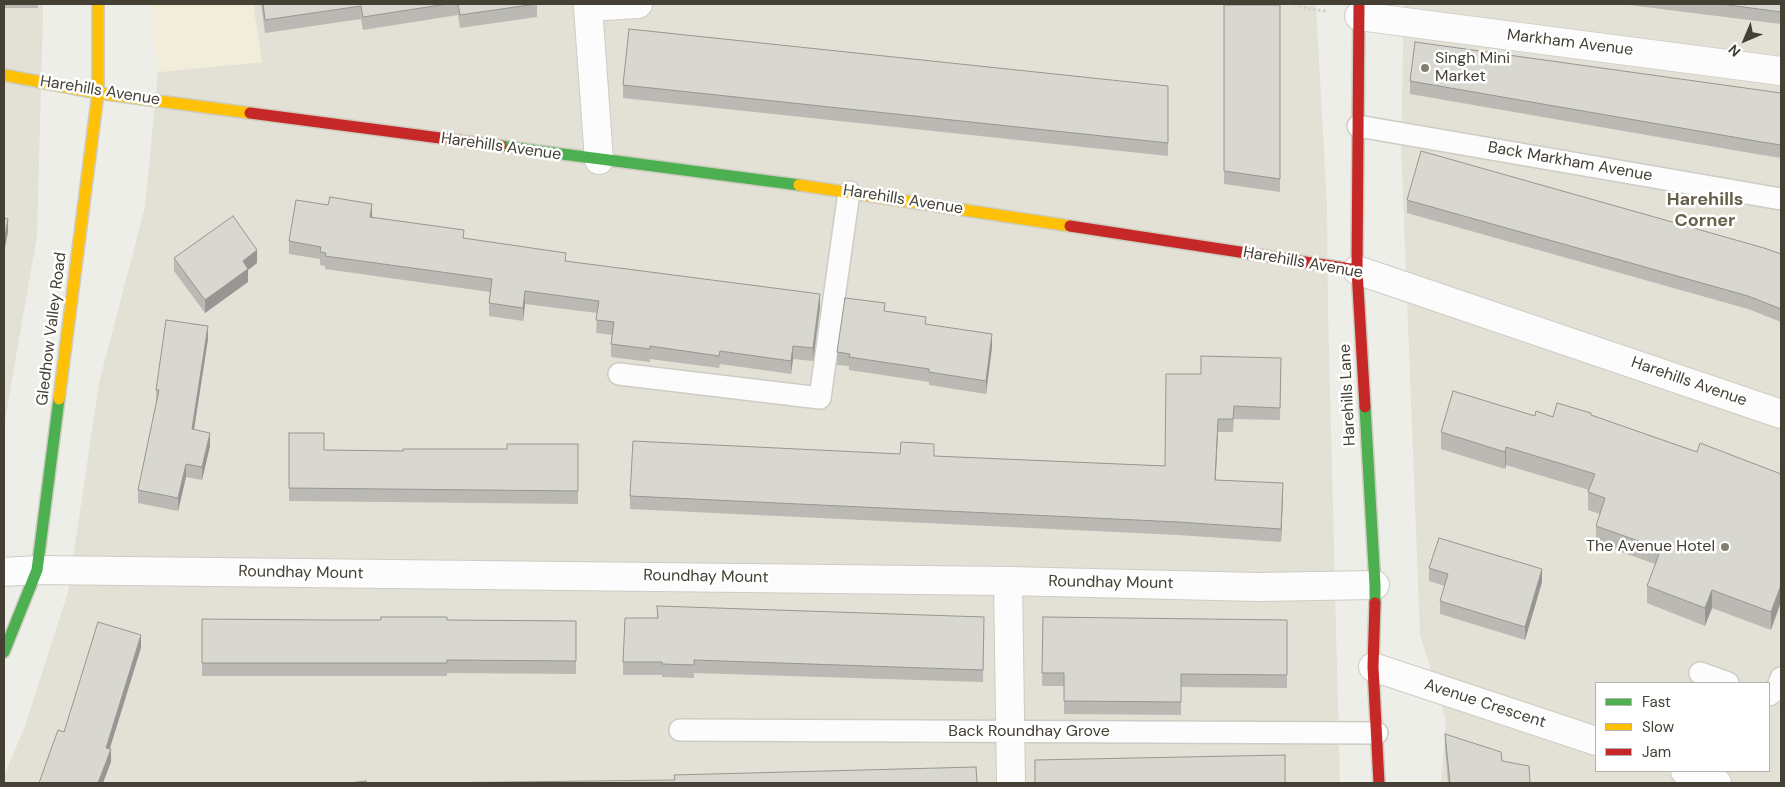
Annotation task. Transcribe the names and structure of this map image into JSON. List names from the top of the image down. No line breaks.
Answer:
{"streets":{"street":["Markham Avenue","Harehills Avenue","Gledhow Valley Road","Harehills Lane","Roundhay Mount","Avenue Crescent"],"lane":["Back Markham Avenue","Back Roundhay Grove"]},"crossings":[["Markham Avenue","Harehills Lane"],["Harehills Avenue","Gledhow Valley Road"],["Harehills Avenue","Harehills Lane"],["Back Markham Avenue","Harehills Lane"],["Gledhow Valley Road","Roundhay Mount"],["Harehills Lane","Roundhay Mount"],["Harehills Lane","Avenue Crescent"],["Harehills Lane","Back Roundhay Grove"]],"districts":["Harehills Corner"],"places":["Singh Mini Market","The Avenue Hotel"],"legend":["Fast","Slow","Jam"],"north":"bottom left"}
